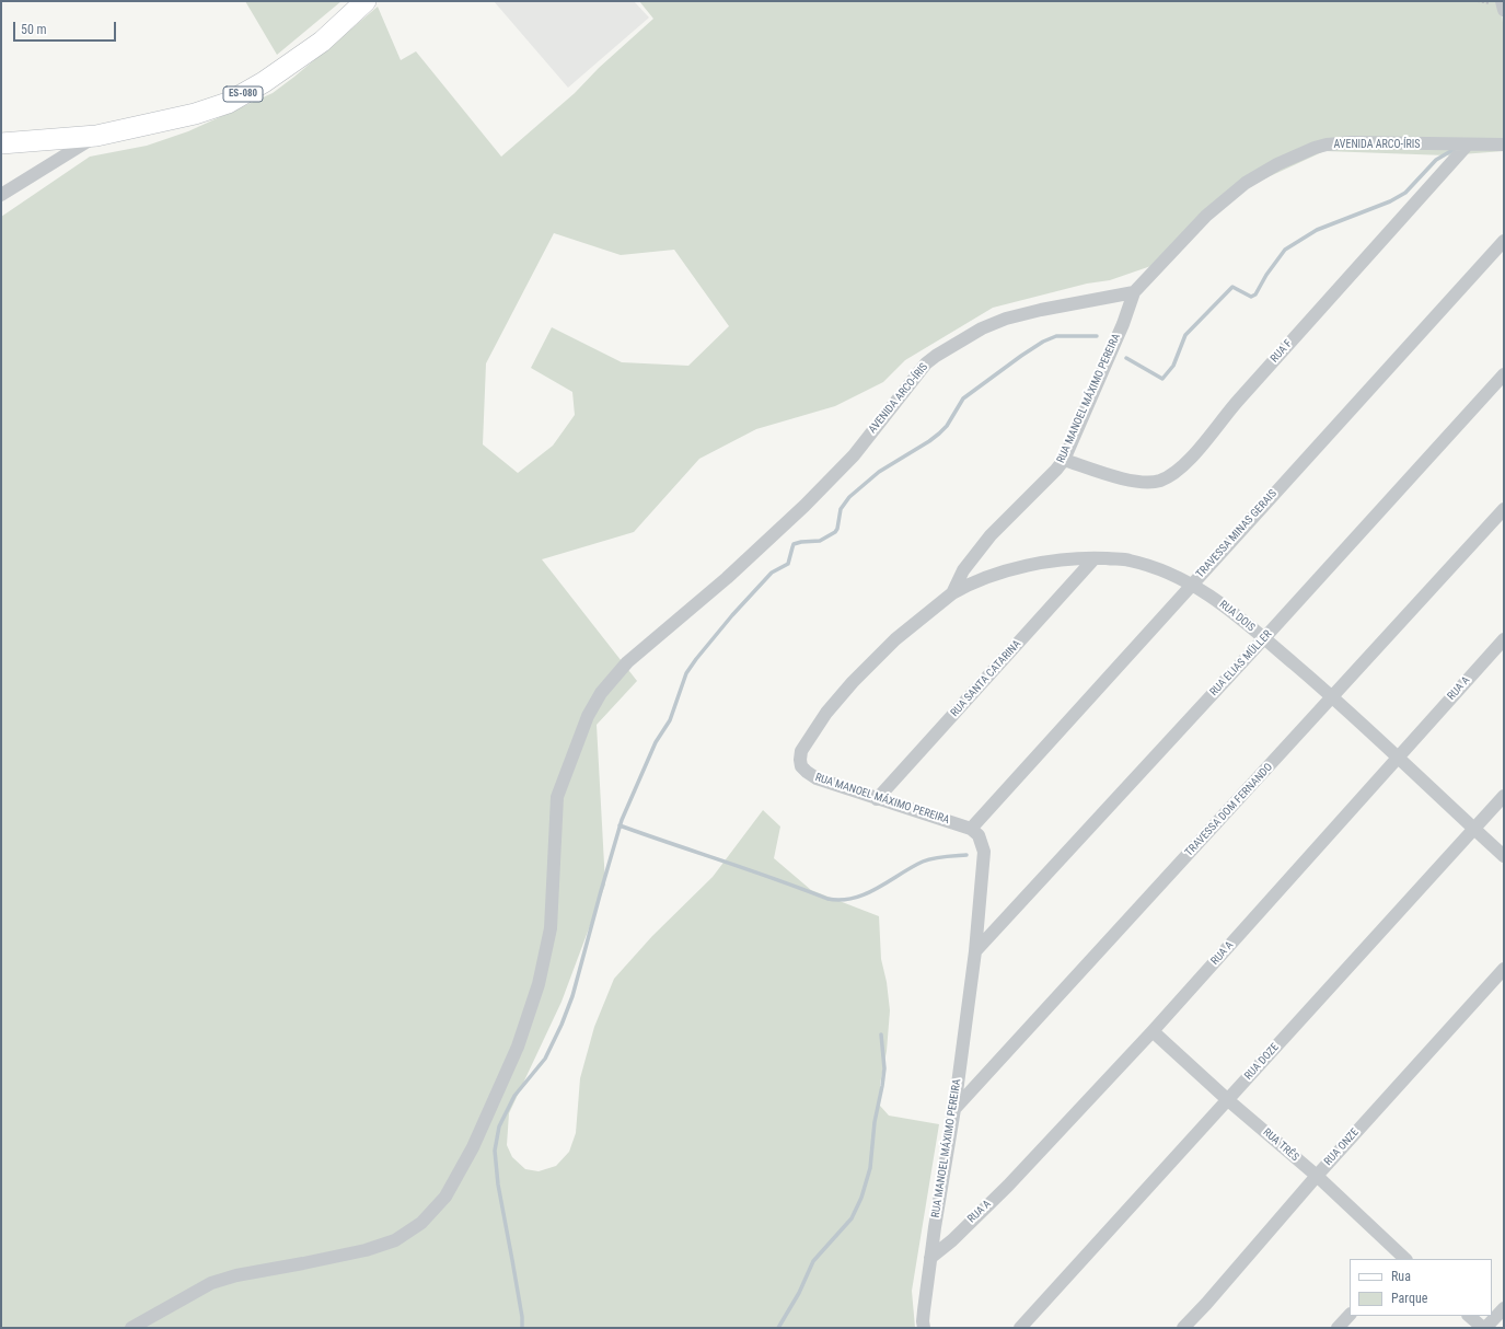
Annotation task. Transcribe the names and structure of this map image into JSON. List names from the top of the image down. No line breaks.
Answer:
{"streets":{"main road":["ES-080"],"street":["AVENIDA ARCO-ÍRIS","RUA F","RUA MANOEL MÁXIMO PEREIRA","TRAVESSA MINAS GERAIS","RUA DOIS","RUA ELIAS MÜLLER","RUA SANTA CATARINA","RUA A","TRAVESSA DOM FERNANDO","RUA DOZE","RUA TRÊS","RUA ONZE"]},"crossings":[["AVENIDA ARCO-ÍRIS","RUA F"],["AVENIDA ARCO-ÍRIS","RUA MANOEL MÁXIMO PEREIRA"],["RUA F","RUA MANOEL MÁXIMO PEREIRA"],["RUA MANOEL MÁXIMO PEREIRA","TRAVESSA MINAS GERAIS"],["RUA MANOEL MÁXIMO PEREIRA","RUA DOIS"],["RUA MANOEL MÁXIMO PEREIRA","RUA ELIAS MÜLLER"],["RUA MANOEL MÁXIMO PEREIRA","RUA SANTA CATARINA"],["RUA MANOEL MÁXIMO PEREIRA","RUA A"],["RUA MANOEL MÁXIMO PEREIRA","TRAVESSA DOM FERNANDO"],["TRAVESSA MINAS GERAIS","RUA DOIS"],["RUA DOIS","RUA ELIAS MÜLLER"],["RUA DOIS","RUA SANTA CATARINA"],["RUA DOIS","RUA A"],["RUA DOIS","TRAVESSA DOM FERNANDO"],["RUA DOIS","RUA DOZE"],["RUA A","RUA TRÊS"],["RUA DOZE","RUA TRÊS"],["RUA TRÊS","RUA ONZE"]],"legend":["Rua","Parque"],"scale_bar":"50 m"}
